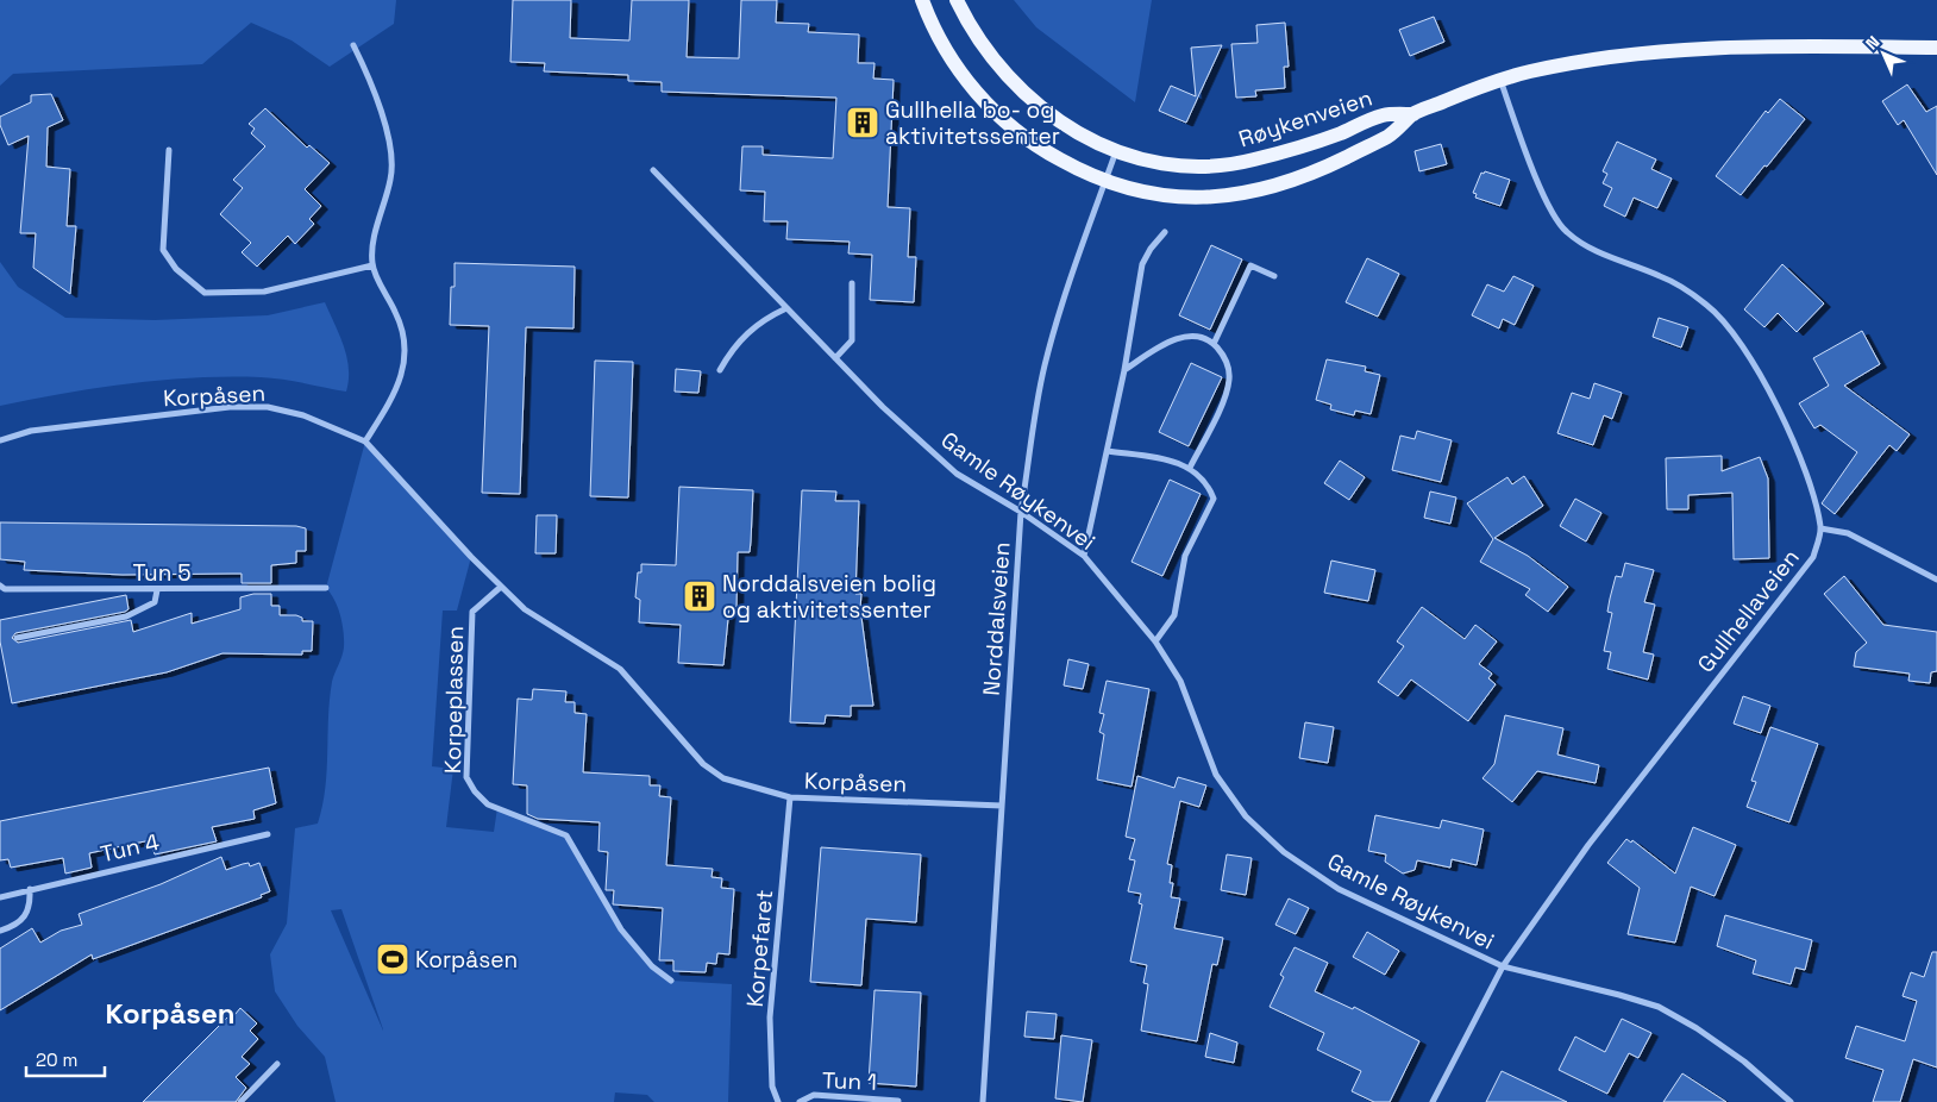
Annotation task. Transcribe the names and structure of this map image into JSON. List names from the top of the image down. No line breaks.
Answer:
{"streets":{"main road":["Røykenveien"],"street":["Korpåsen","Gamle Røykenvei","Tun 5","Gullhellaveien","Norddalsveien","Korpeplassen","Tun 4","Korpefaret","Tun 1"]},"crossings":[["Røykenveien","Gullhellaveien"],["Røykenveien","Norddalsveien"],["Korpåsen","Norddalsveien"],["Korpåsen","Korpeplassen"],["Korpåsen","Korpefaret"],["Gamle Røykenvei","Gullhellaveien"],["Gamle Røykenvei","Norddalsveien"]],"districts":["Korpåsen"],"places":{"building":["Gullhella bo- og aktivitetssenter","Norddalsveien bolig og aktivitetssenter"],"sports":["Korpåsen"]},"scale_bar":"20 m","north":"top left"}
